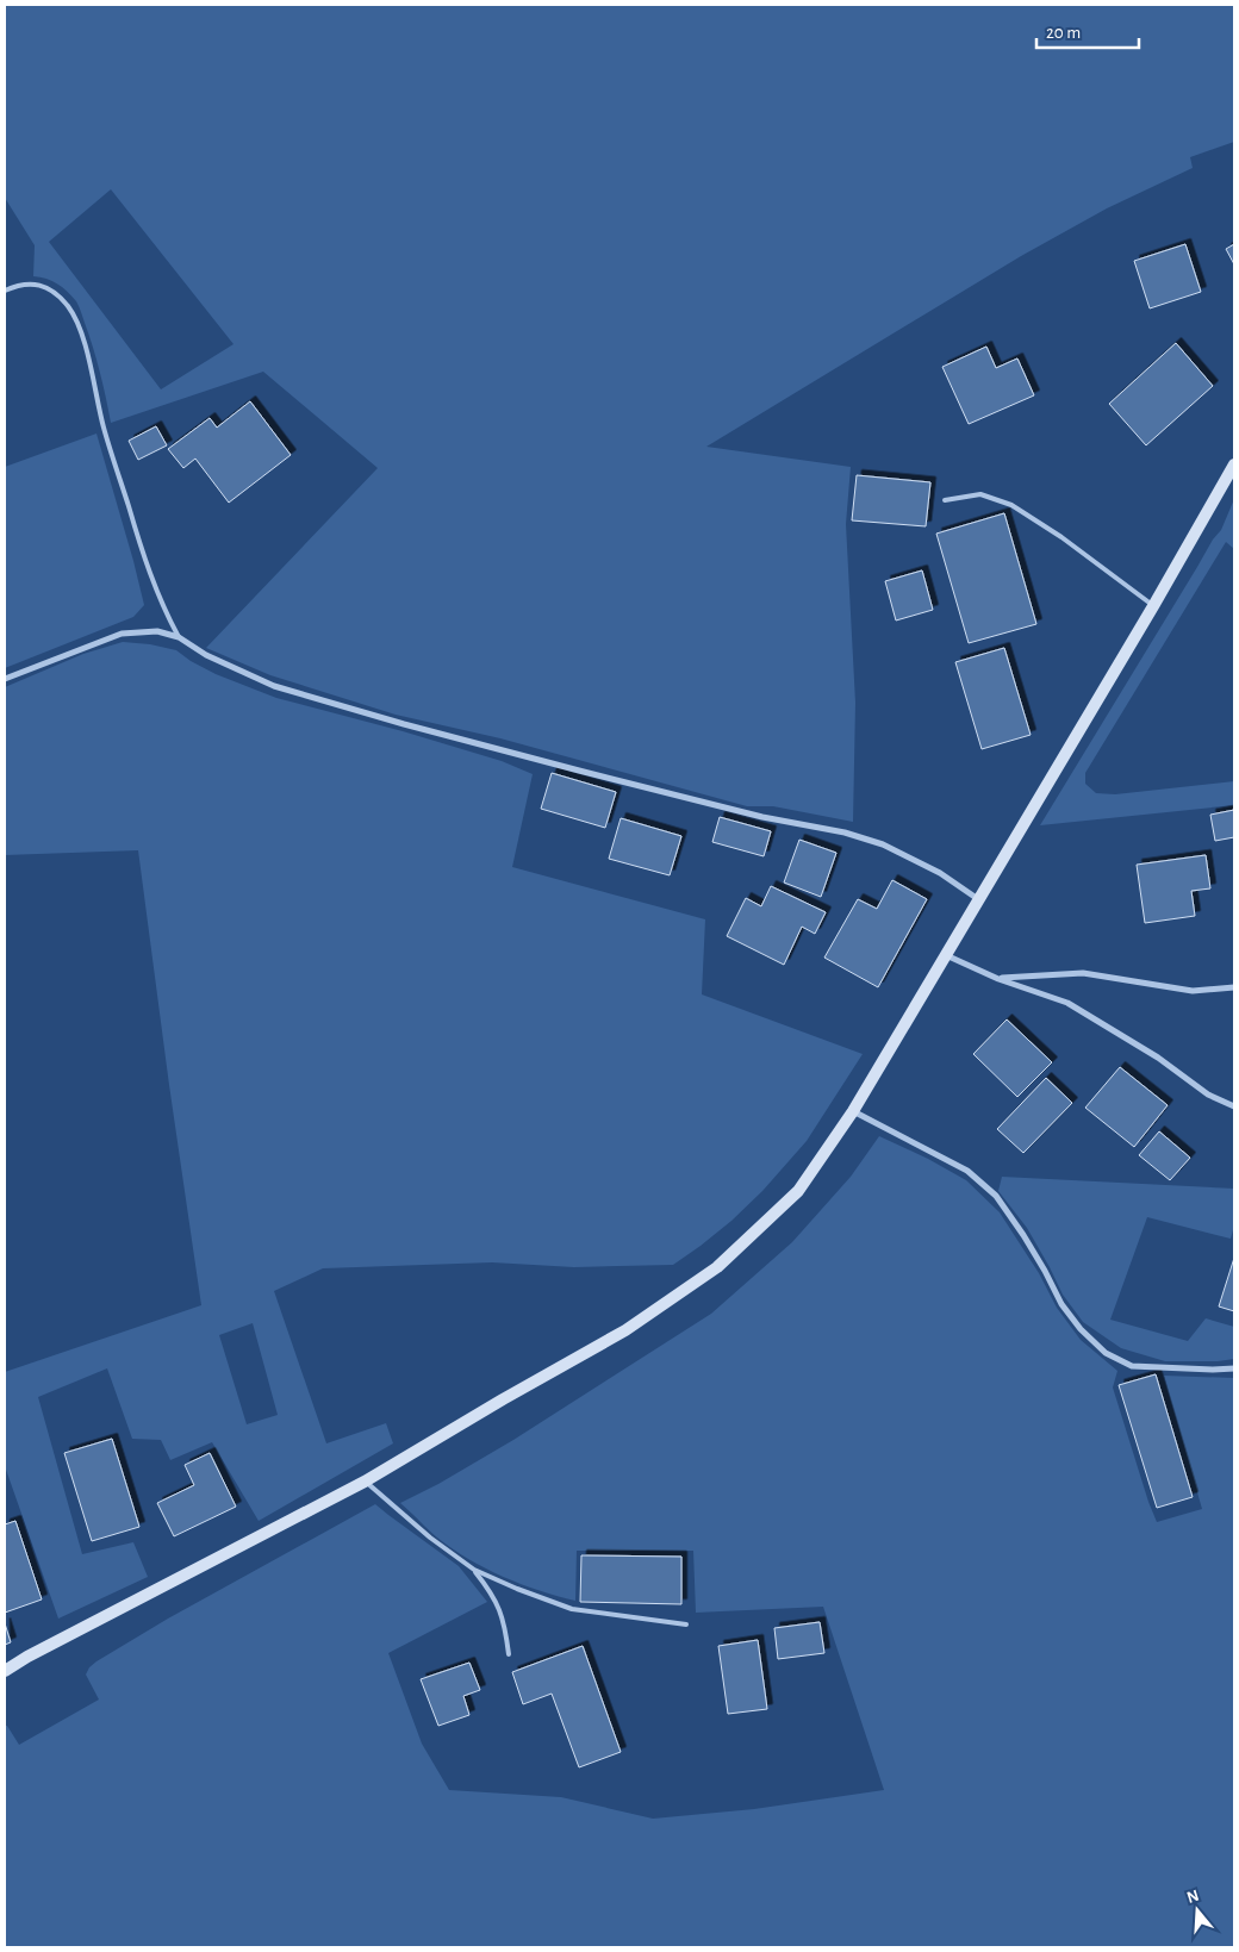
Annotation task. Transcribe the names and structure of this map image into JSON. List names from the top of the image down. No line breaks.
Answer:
{"scale_bar":"20 m","north":"top"}
